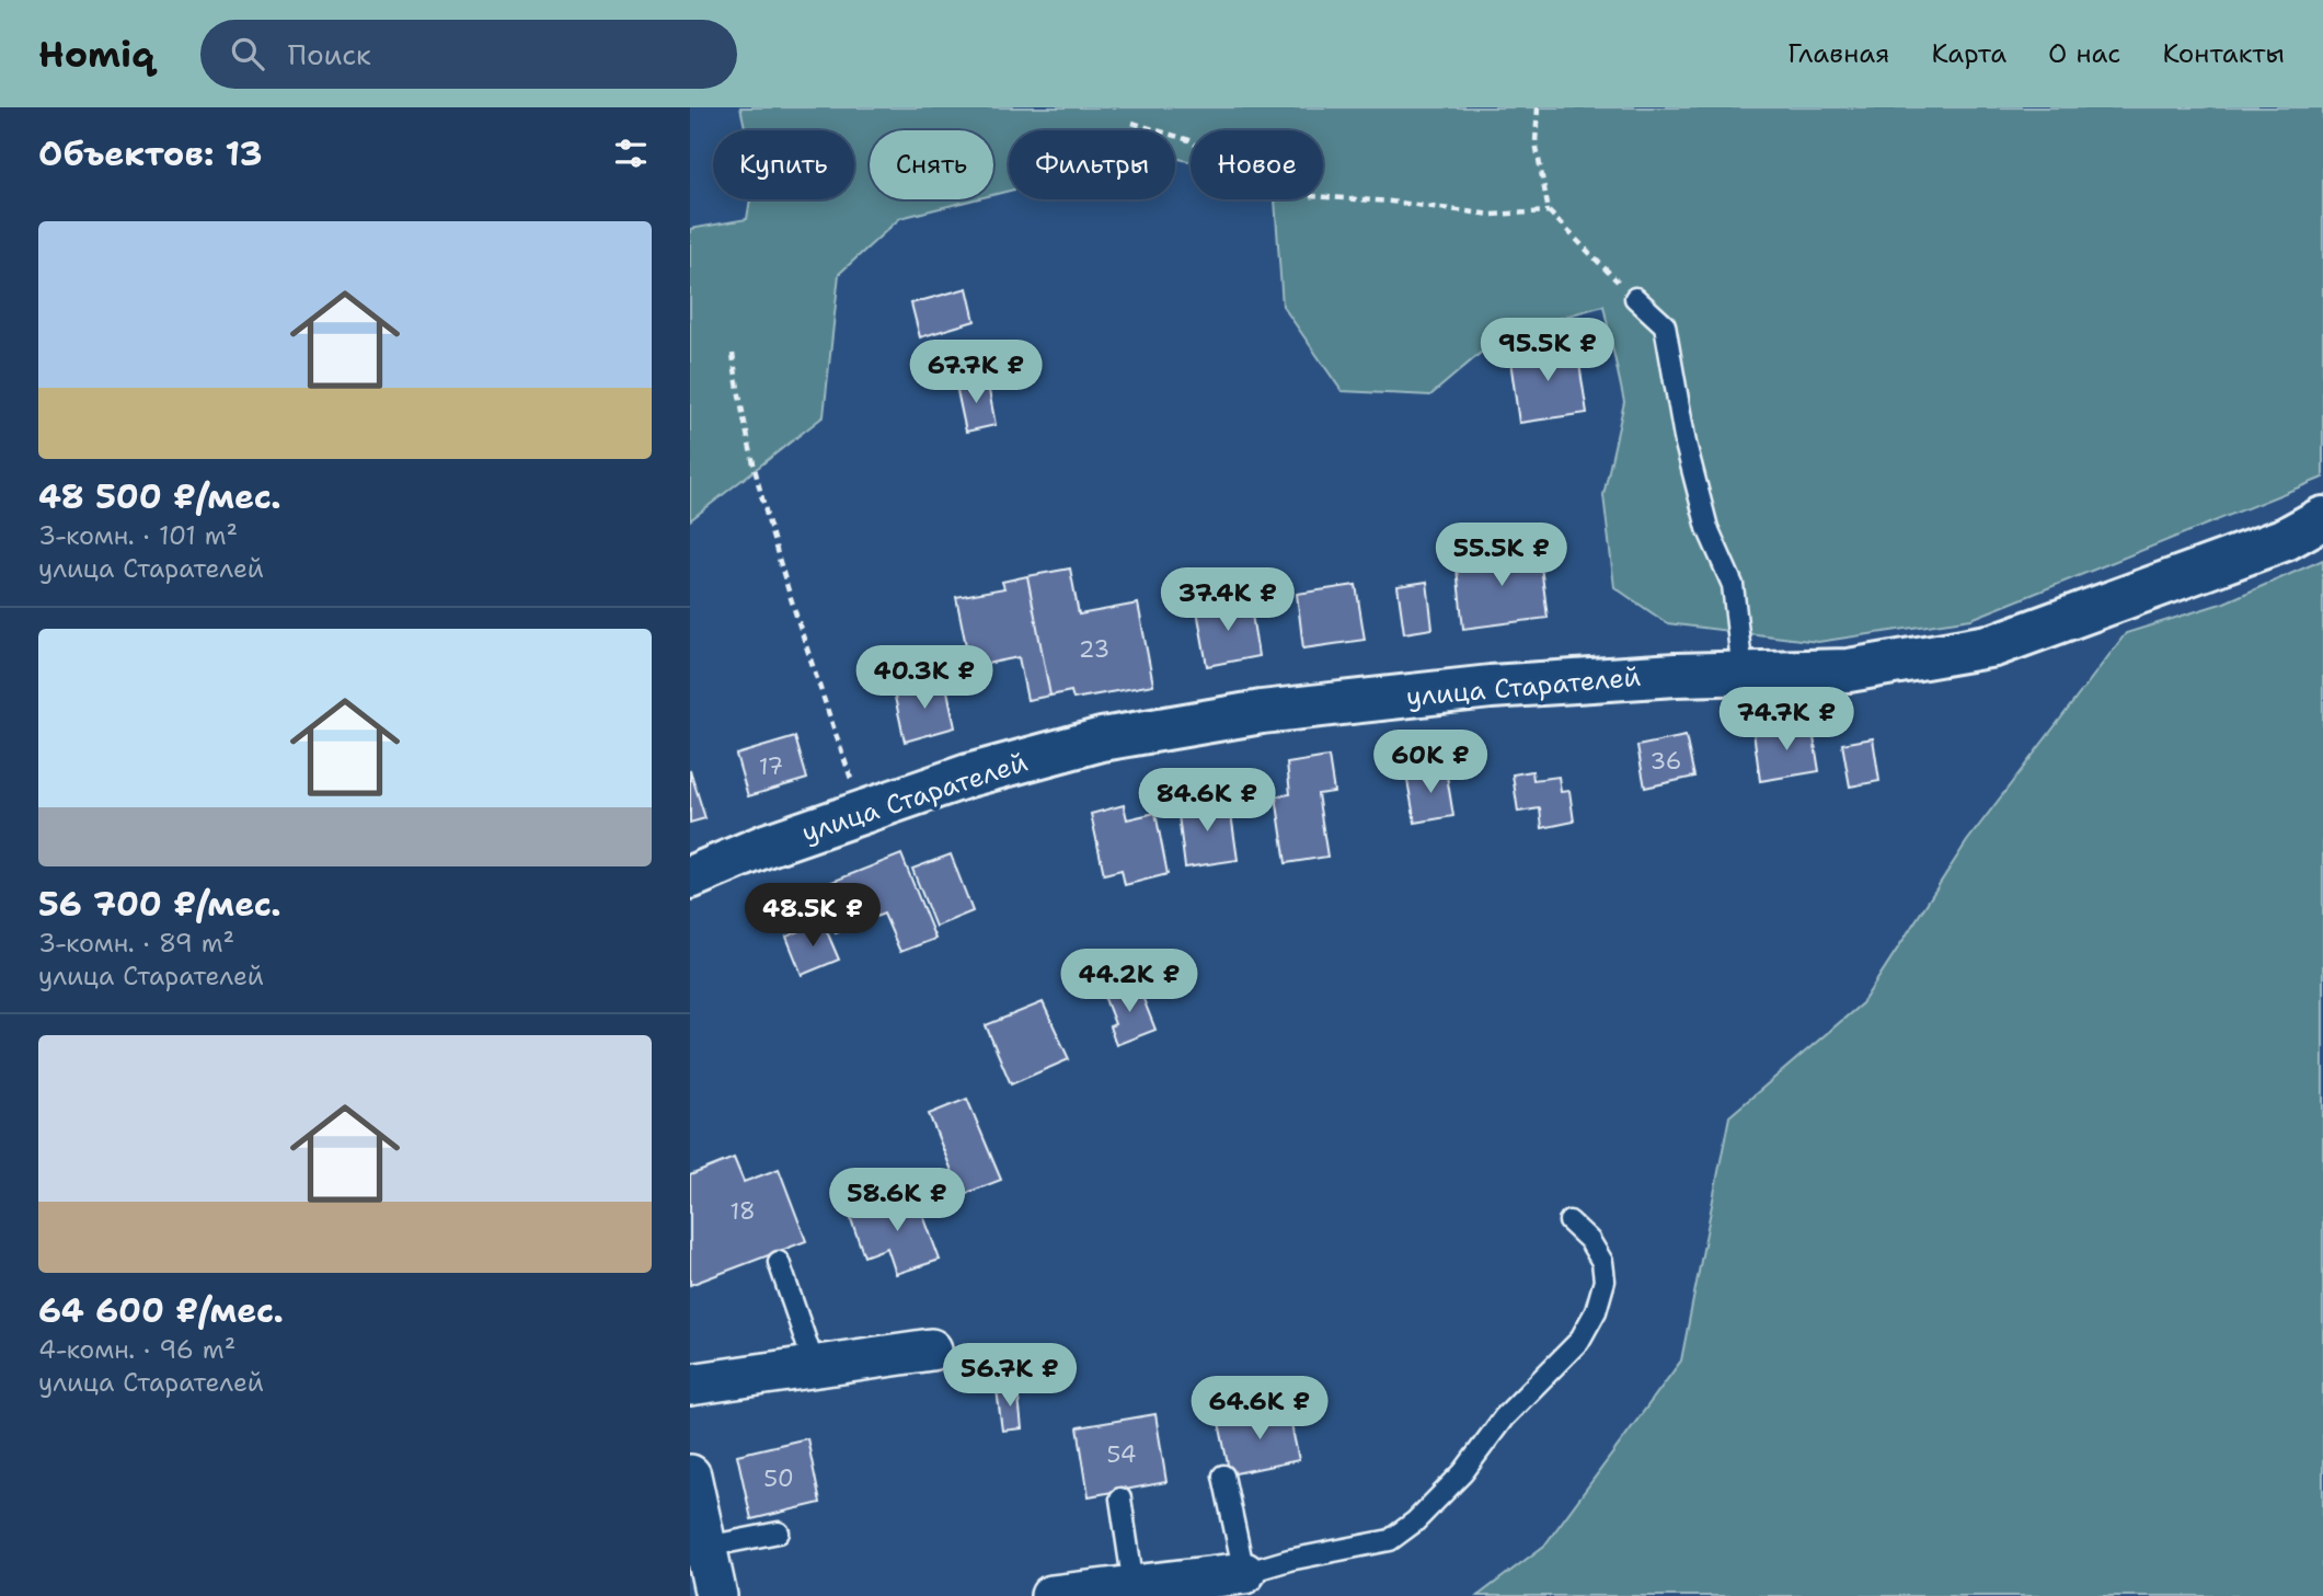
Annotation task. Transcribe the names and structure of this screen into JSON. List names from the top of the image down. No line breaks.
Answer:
{"streets":{"street":["улица Старателей"]},"house_numbers":["23","36","17","18","54","50"],"page":{"header":"Homiq","search":"Поиск","nav":["Главная","Карта","О нас","Контакты"],"heading":"Объектов: 13","chip":["Купить","Снять","Фильтры","Новое"],"list":[{"name":"48 500 ₽/мес.","note":"3-комн. · 101 m² · улица Старателей"},{"name":"56 700 ₽/мес.","note":"3-комн. · 89 m² · улица Старателей"},{"name":"64 600 ₽/мес.","note":"4-комн. · 96 m² · улица Старателей"}],"price":["95.5K ₽","67.7K ₽","55.5K ₽","37.4K ₽","40.3K ₽","74.7K ₽","60K ₽","84.6K ₽","48.5K ₽","44.2K ₽","58.6K ₽","56.7K ₽","64.6K ₽"]}}
